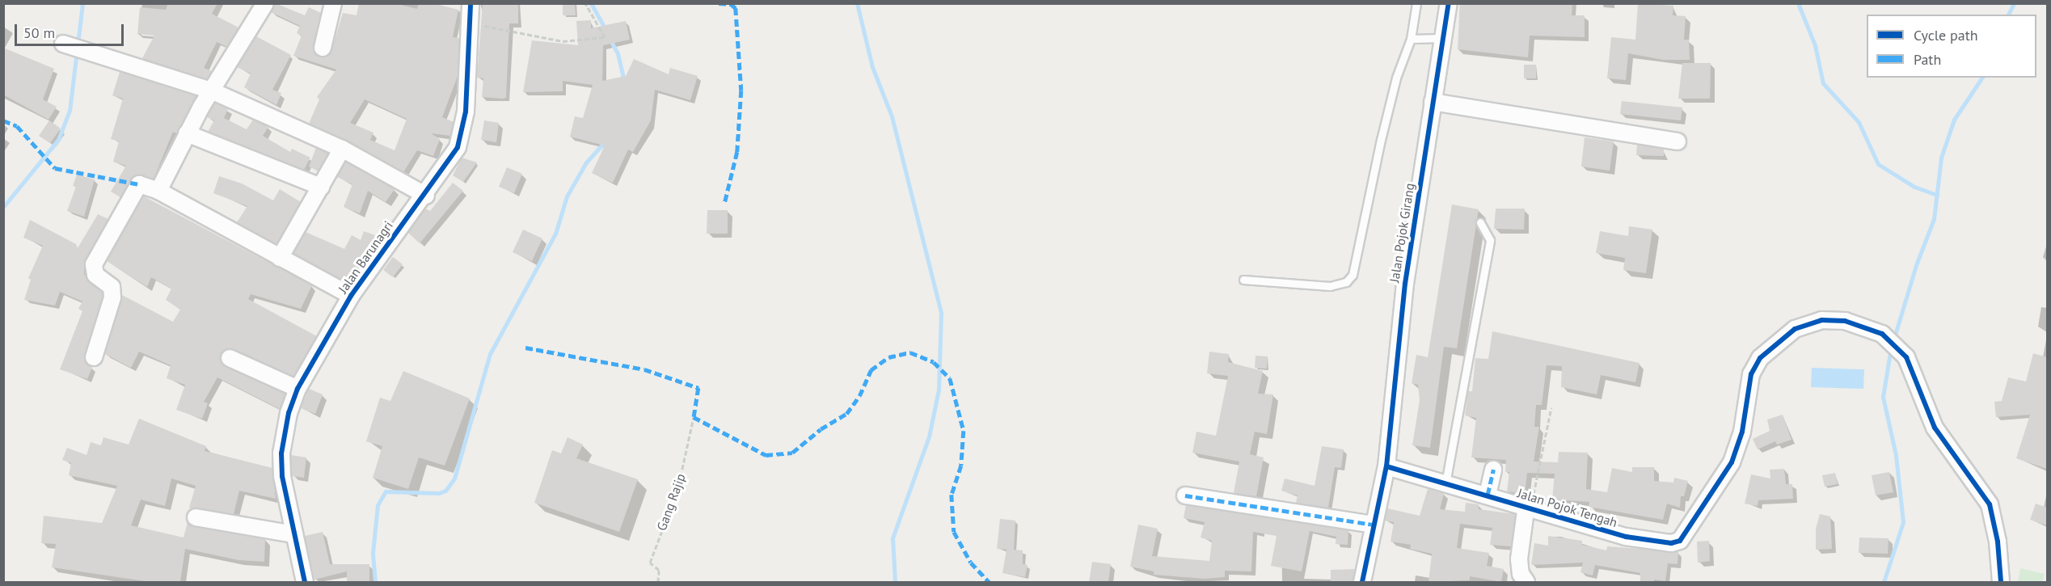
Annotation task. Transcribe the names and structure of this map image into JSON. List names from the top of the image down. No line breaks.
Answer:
{"streets":{"street":["Jalan Pojok Girang","Jalan Barunagri","Jalan Pojok Tengah"],"path":["Gang Rajip"]},"crossings":[["Jalan Pojok Girang","Jalan Pojok Tengah"]],"legend":["Cycle path","Path"],"scale_bar":"50 m"}
